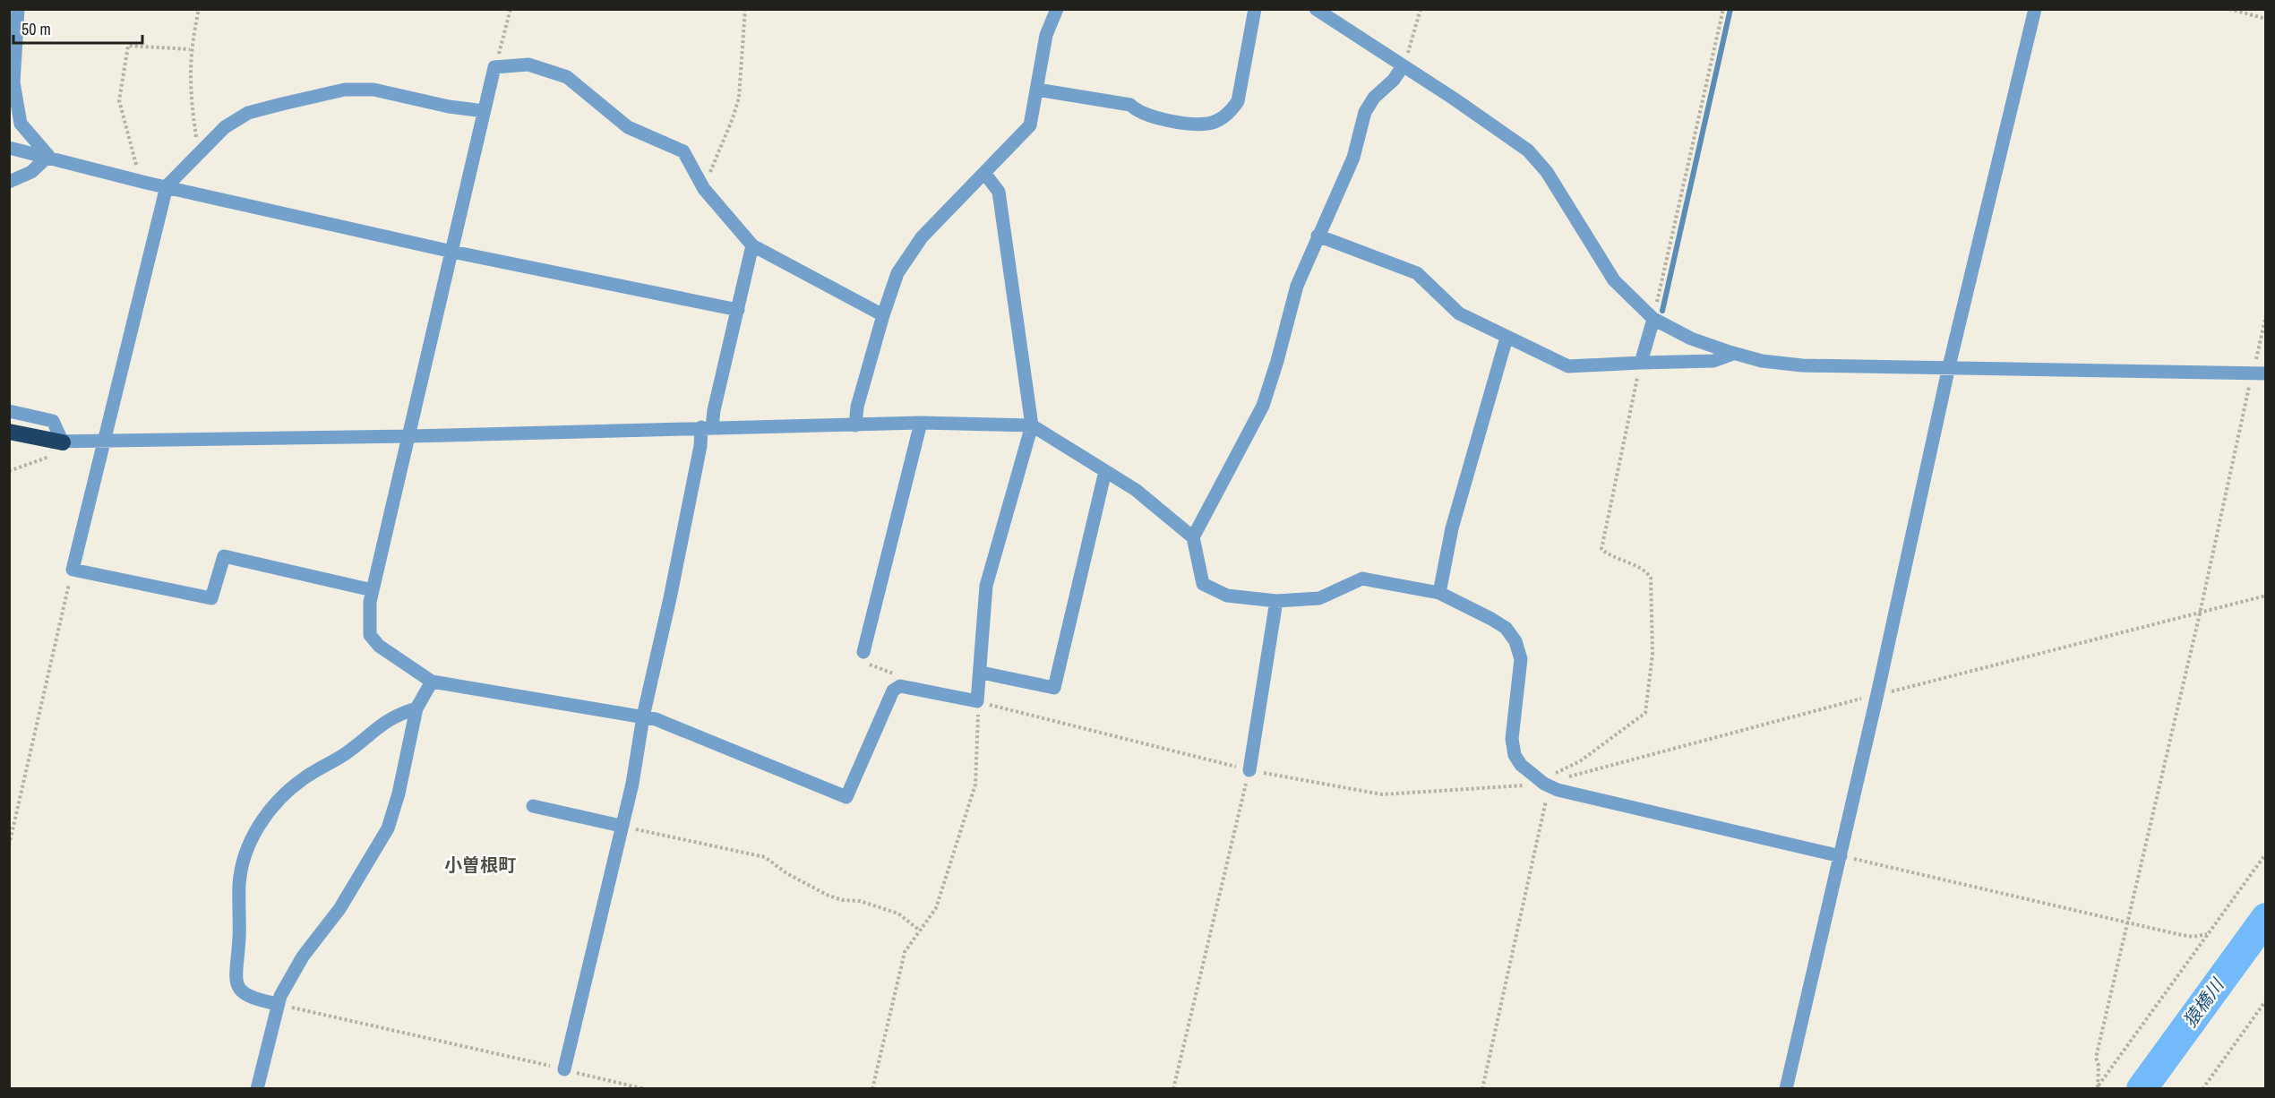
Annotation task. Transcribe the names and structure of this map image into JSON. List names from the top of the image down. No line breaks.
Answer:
{"districts":["小曽根町"],"water":["猿橋川"],"scale_bar":"50 m"}
